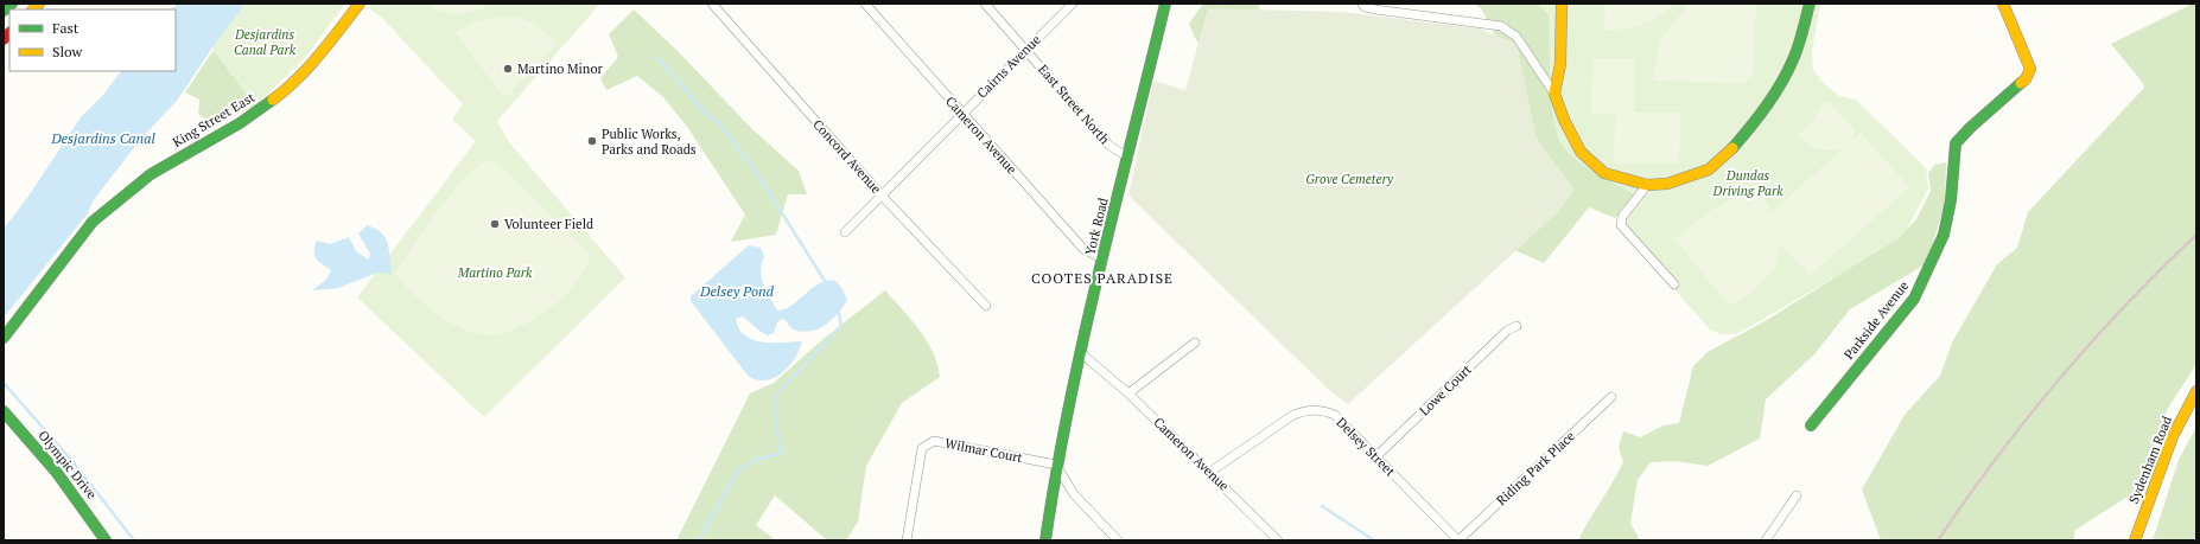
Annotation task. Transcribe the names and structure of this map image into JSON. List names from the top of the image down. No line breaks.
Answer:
{"streets":{"street":["Cairns Avenue","East Street North","King Street East","Cameron Avenue","Concord Avenue","York Road","Parkside Avenue","Lowe Court","Delsey Street","Wilmar Court","Sydenham Road","Olympic Drive","Riding Park Place"]},"crossings":[["Cairns Avenue","East Street North"],["Cairns Avenue","Cameron Avenue"],["Cairns Avenue","Concord Avenue"],["East Street North","York Road"],["Cameron Avenue","York Road"],["Cameron Avenue","Delsey Street"],["York Road","Wilmar Court"],["Lowe Court","Delsey Street"],["Delsey Street","Riding Park Place"]],"districts":["COOTES PARADISE"],"water":["Desjardins Canal","Delsey Pond"],"parks":["Desjardins Canal Park","Dundas Driving Park","Grove Cemetery","Martino Park"],"places":["Martino Minor","Public Works, Parks and Roads","Volunteer Field"],"legend":["Fast","Slow"]}
